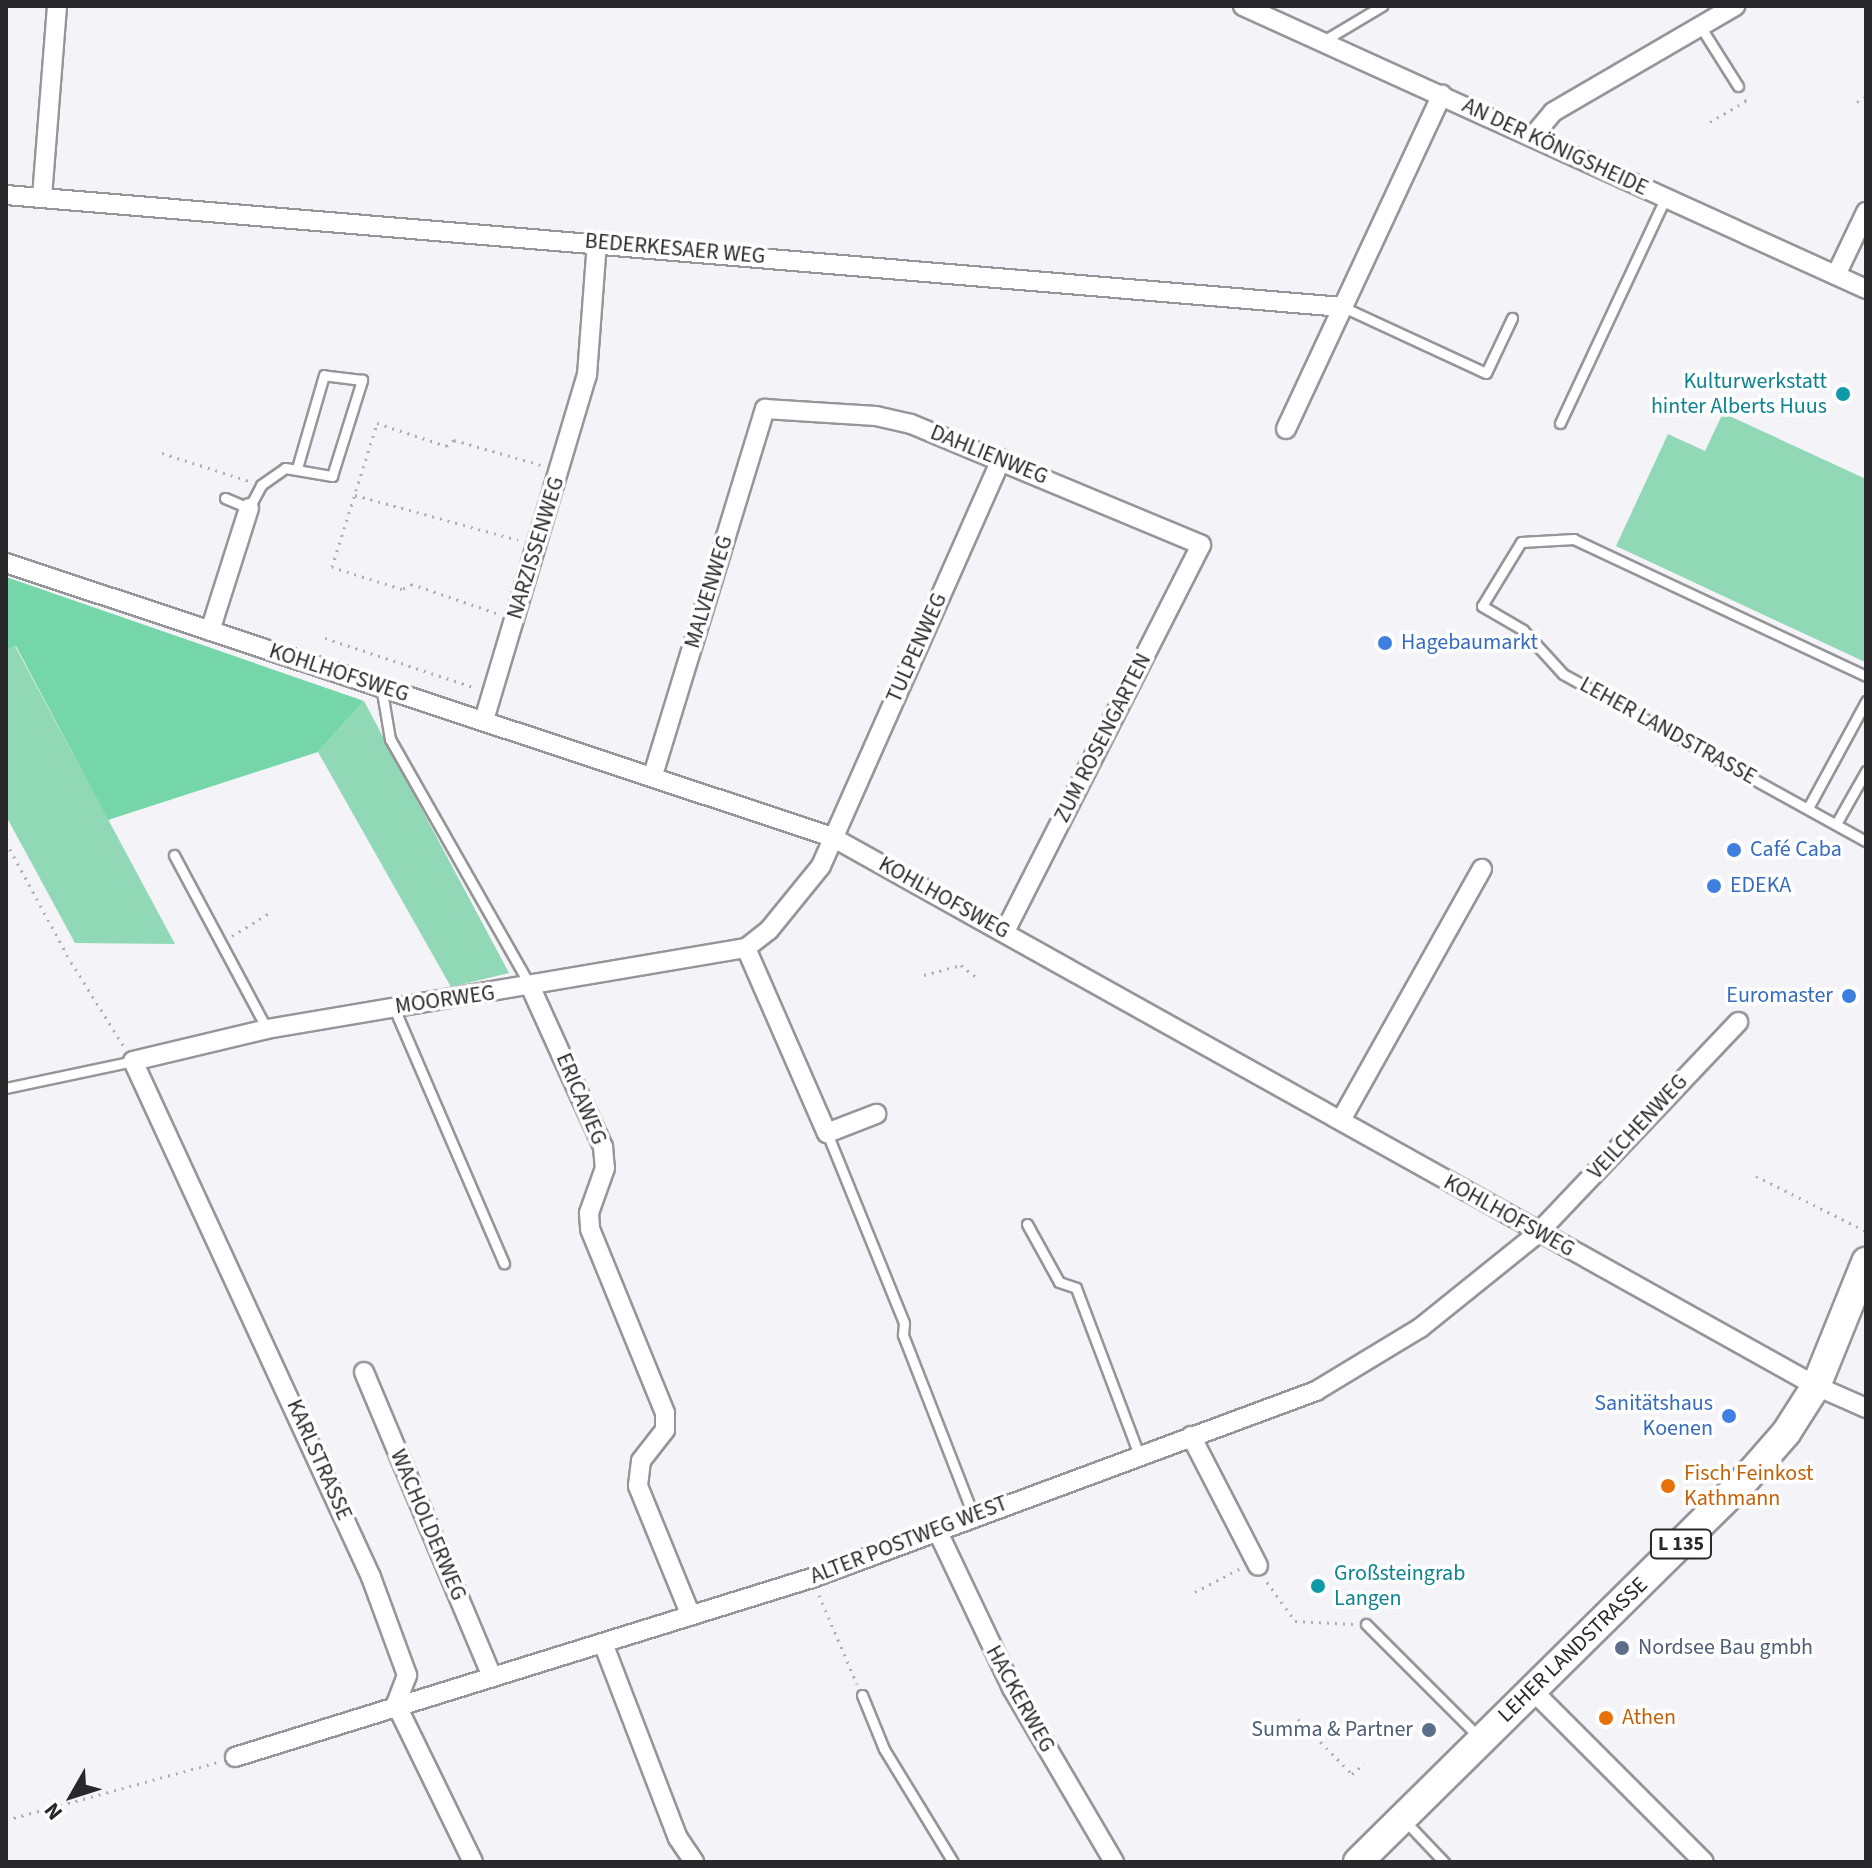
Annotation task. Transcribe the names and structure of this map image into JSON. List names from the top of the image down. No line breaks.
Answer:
{"streets":{"main road":["LEHER LANDSTRASSE","L 135"],"street":["AN DER KÖNIGSHEIDE","BEDERKESAER WEG","DAHLIENWEG","NARZISSENWEG","MALVENWEG","TULPENWEG","KOHLHOFSWEG","ZUM ROSENGARTEN","MOORWEG","ERICAWEG","VEILCHENWEG","KARLSTRASSE","WACHOLDERWEG","ALTER POSTWEG WEST","HACKERWEG"]},"crossings":[["BEDERKESAER WEG","NARZISSENWEG"],["DAHLIENWEG","MALVENWEG"],["DAHLIENWEG","TULPENWEG"],["DAHLIENWEG","ZUM ROSENGARTEN"],["NARZISSENWEG","KOHLHOFSWEG"],["MALVENWEG","KOHLHOFSWEG"],["TULPENWEG","KOHLHOFSWEG"],["KOHLHOFSWEG","LEHER LANDSTRASSE"],["KOHLHOFSWEG","ZUM ROSENGARTEN"],["KOHLHOFSWEG","ERICAWEG"],["KOHLHOFSWEG","VEILCHENWEG"],["KOHLHOFSWEG","ALTER POSTWEG WEST"],["MOORWEG","ERICAWEG"],["MOORWEG","KARLSTRASSE"],["ERICAWEG","ALTER POSTWEG WEST"],["VEILCHENWEG","ALTER POSTWEG WEST"],["KARLSTRASSE","ALTER POSTWEG WEST"],["WACHOLDERWEG","ALTER POSTWEG WEST"],["ALTER POSTWEG WEST","HACKERWEG"]],"places":["Kulturwerkstatt hinter Alberts Huus","Hagebaumarkt","Café Caba","EDEKA","Euromaster","Sanitätshaus Koenen","Fisch Feinkost Kathmann","Großsteingrab Langen","Nordsee Bau gmbh","Athen","Summa & Partner"],"north":"bottom left"}
